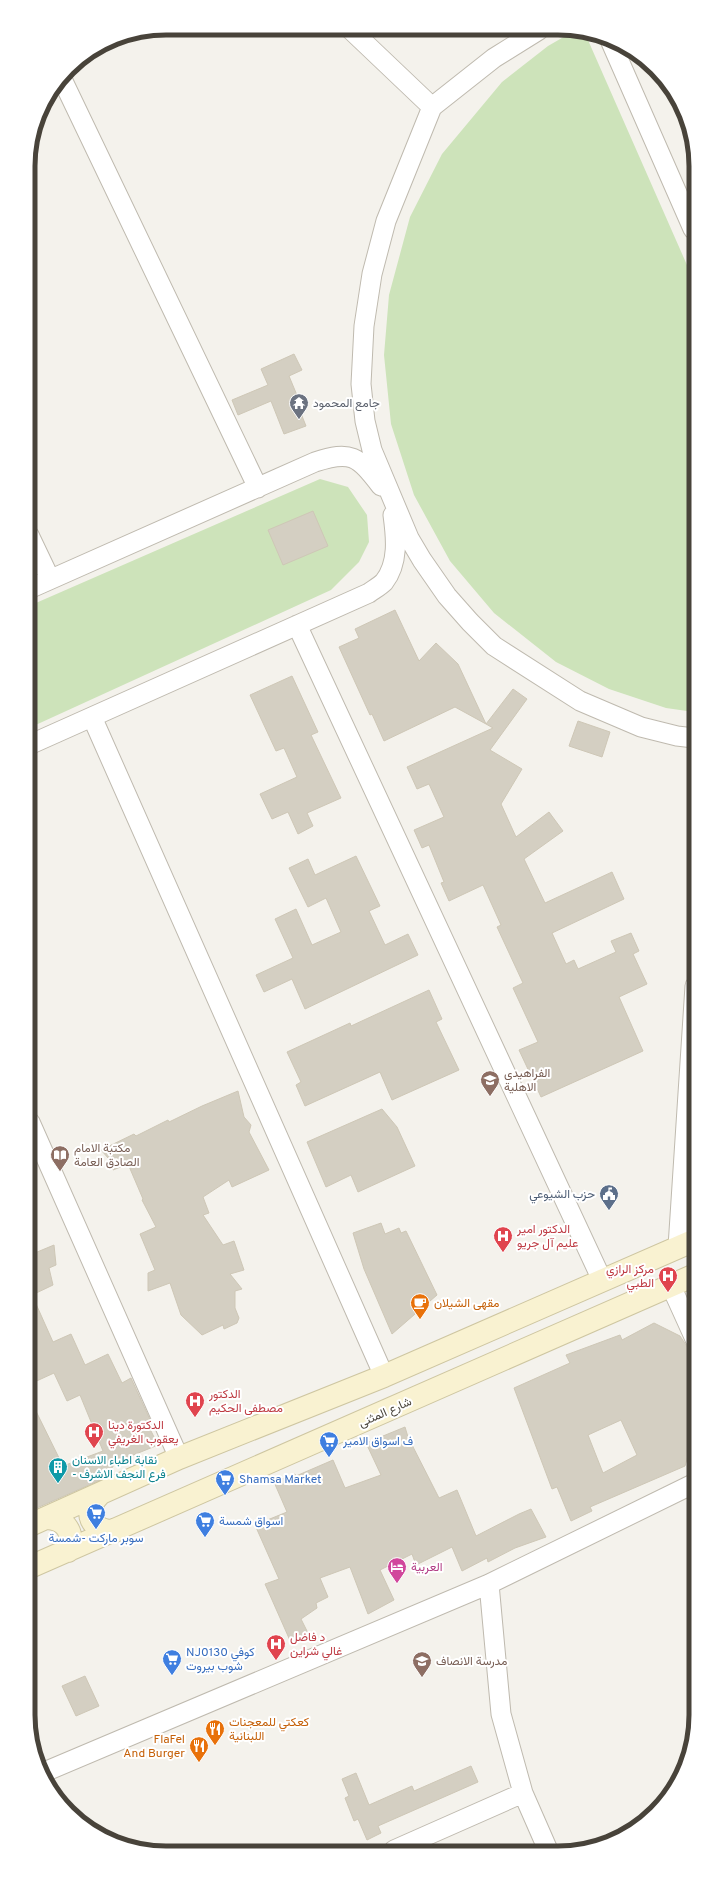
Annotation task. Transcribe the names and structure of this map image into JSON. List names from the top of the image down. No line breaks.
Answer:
{"streets":{"main road":["شارع المثنى"]},"places":{"temple":["جامع المحمود"],"school or university":["الفراهيدي الاهلية","مدرسة الانصاف"],"library":["مكتبة الامام الصادق العامة"],"public building":["حزب الشيوعي"],"hospital":["الدكتور امير عليم آل جريو","مركز الرازي الطبي","الدكتور مصطفى الحكيم","الدكتورة دينا يعقوب الغريفي","د فاضل غالي شراين"],"cafe":["مقهى الشيلان"],"supermarket":["ف اسواق الامير","Shamsa Market","سوبر ماركت -شمسة","اسواق شمسة","NJ0130 كوفي شوب بيروت"],"building":["نقابة اطباء الاسنان - فرع النجف الاشرف"],"hotel":["العربية"],"restaurant":["كعكتي للمعجنات اللبنانية","FlaFel And Burger"]}}
